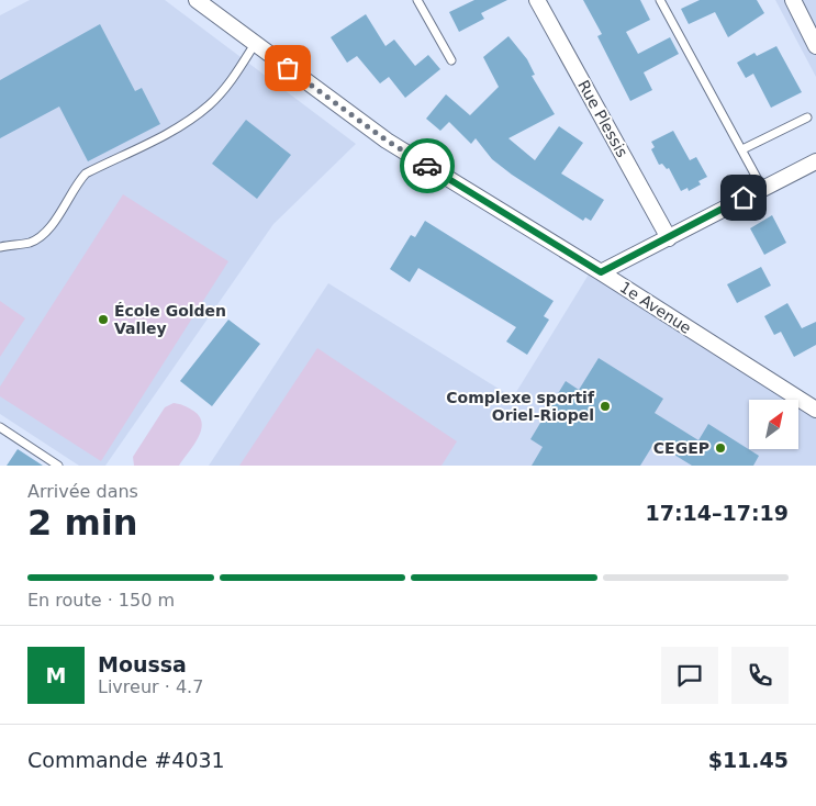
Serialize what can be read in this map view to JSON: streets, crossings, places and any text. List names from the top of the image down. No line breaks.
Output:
{"streets":{"street":["Rue Plessis","1e Avenue"]},"places":["École Golden Valley","Complexe sportif Oriel-Riopel","CEGEP"],"north":"top right","page":{"heading":["2 min","Arrivée dans","17:14–17:19"],"panel":["Moussa","Livreur · 4.7","Commande #4031","$11.45"],"bar":"En route · 150 m","round":"M"}}
